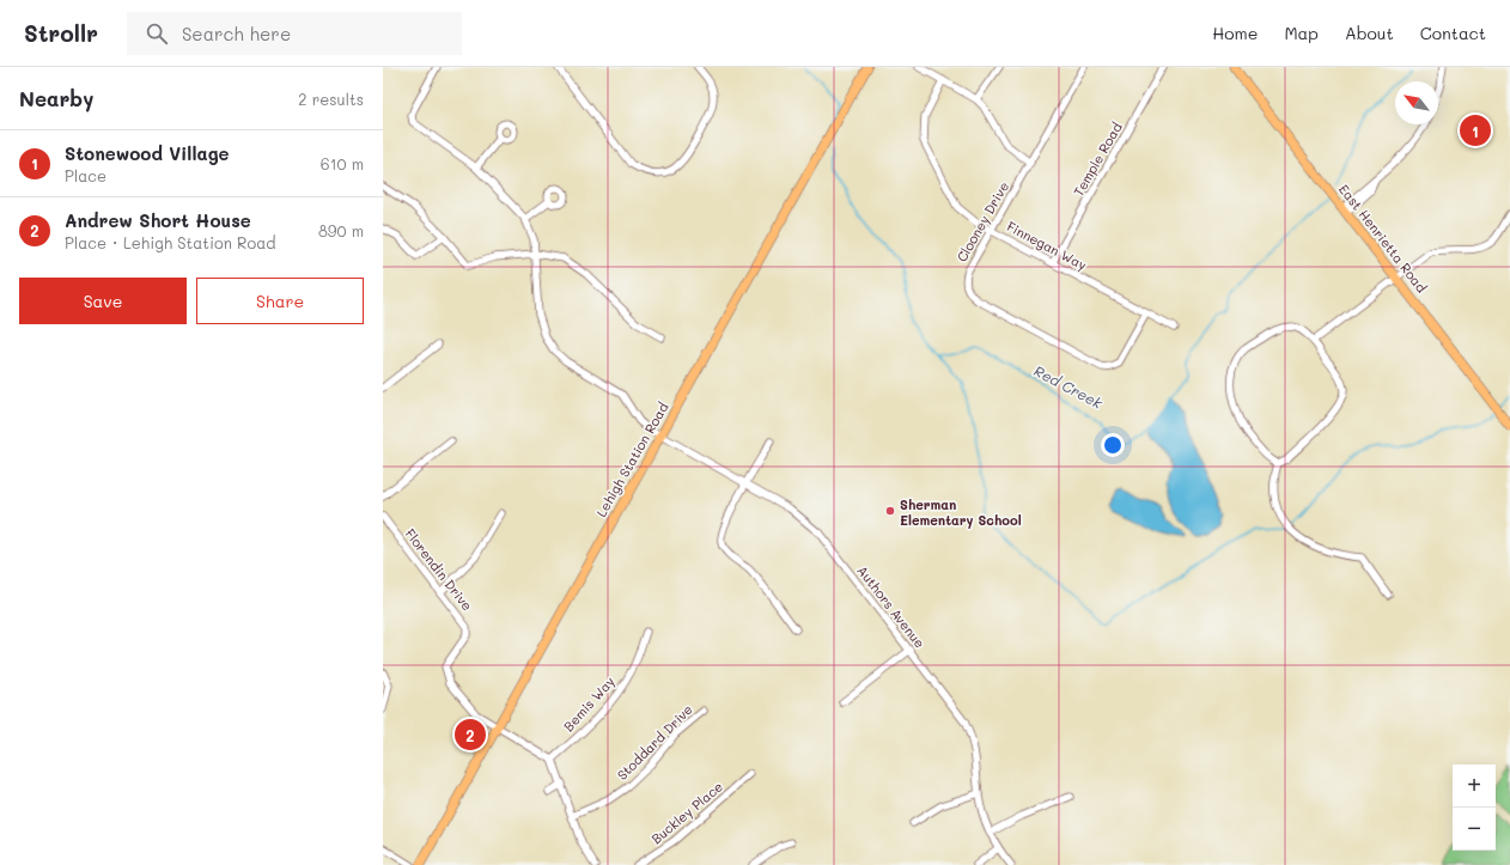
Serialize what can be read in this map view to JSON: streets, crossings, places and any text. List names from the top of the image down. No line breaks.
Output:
{"streets":{"main road":["East Henrietta Road","Lehigh Station Road"],"street":["Temple Road","Clooney Drive","Finnegan Way","Florendin Drive","Authors Avenue","Bemis Way","Stoddard Drive","Buckley Place"]},"crossings":[["Temple Road","Finnegan Way"],["Clooney Drive","Finnegan Way"],["Lehigh Station Road","Florendin Drive"],["Lehigh Station Road","Authors Avenue"]],"water":["Red Creek"],"places":["Sherman Elementary School"],"north":"top left","page":{"header":"Strollr","search":"Search here","nav":["Home","Map","About","Contact"],"heading":["Nearby","2 results"],"pins":["1","2"],"list":[{"mark":"1","name":"Stonewood Village","note":"Place","value":"610 m"},{"mark":"2","name":"Andrew Short House","note":"Place · Lehigh Station Road","value":"890 m"}],"buttons":["Save","Share"],"map_buttons":["+","−"]}}
